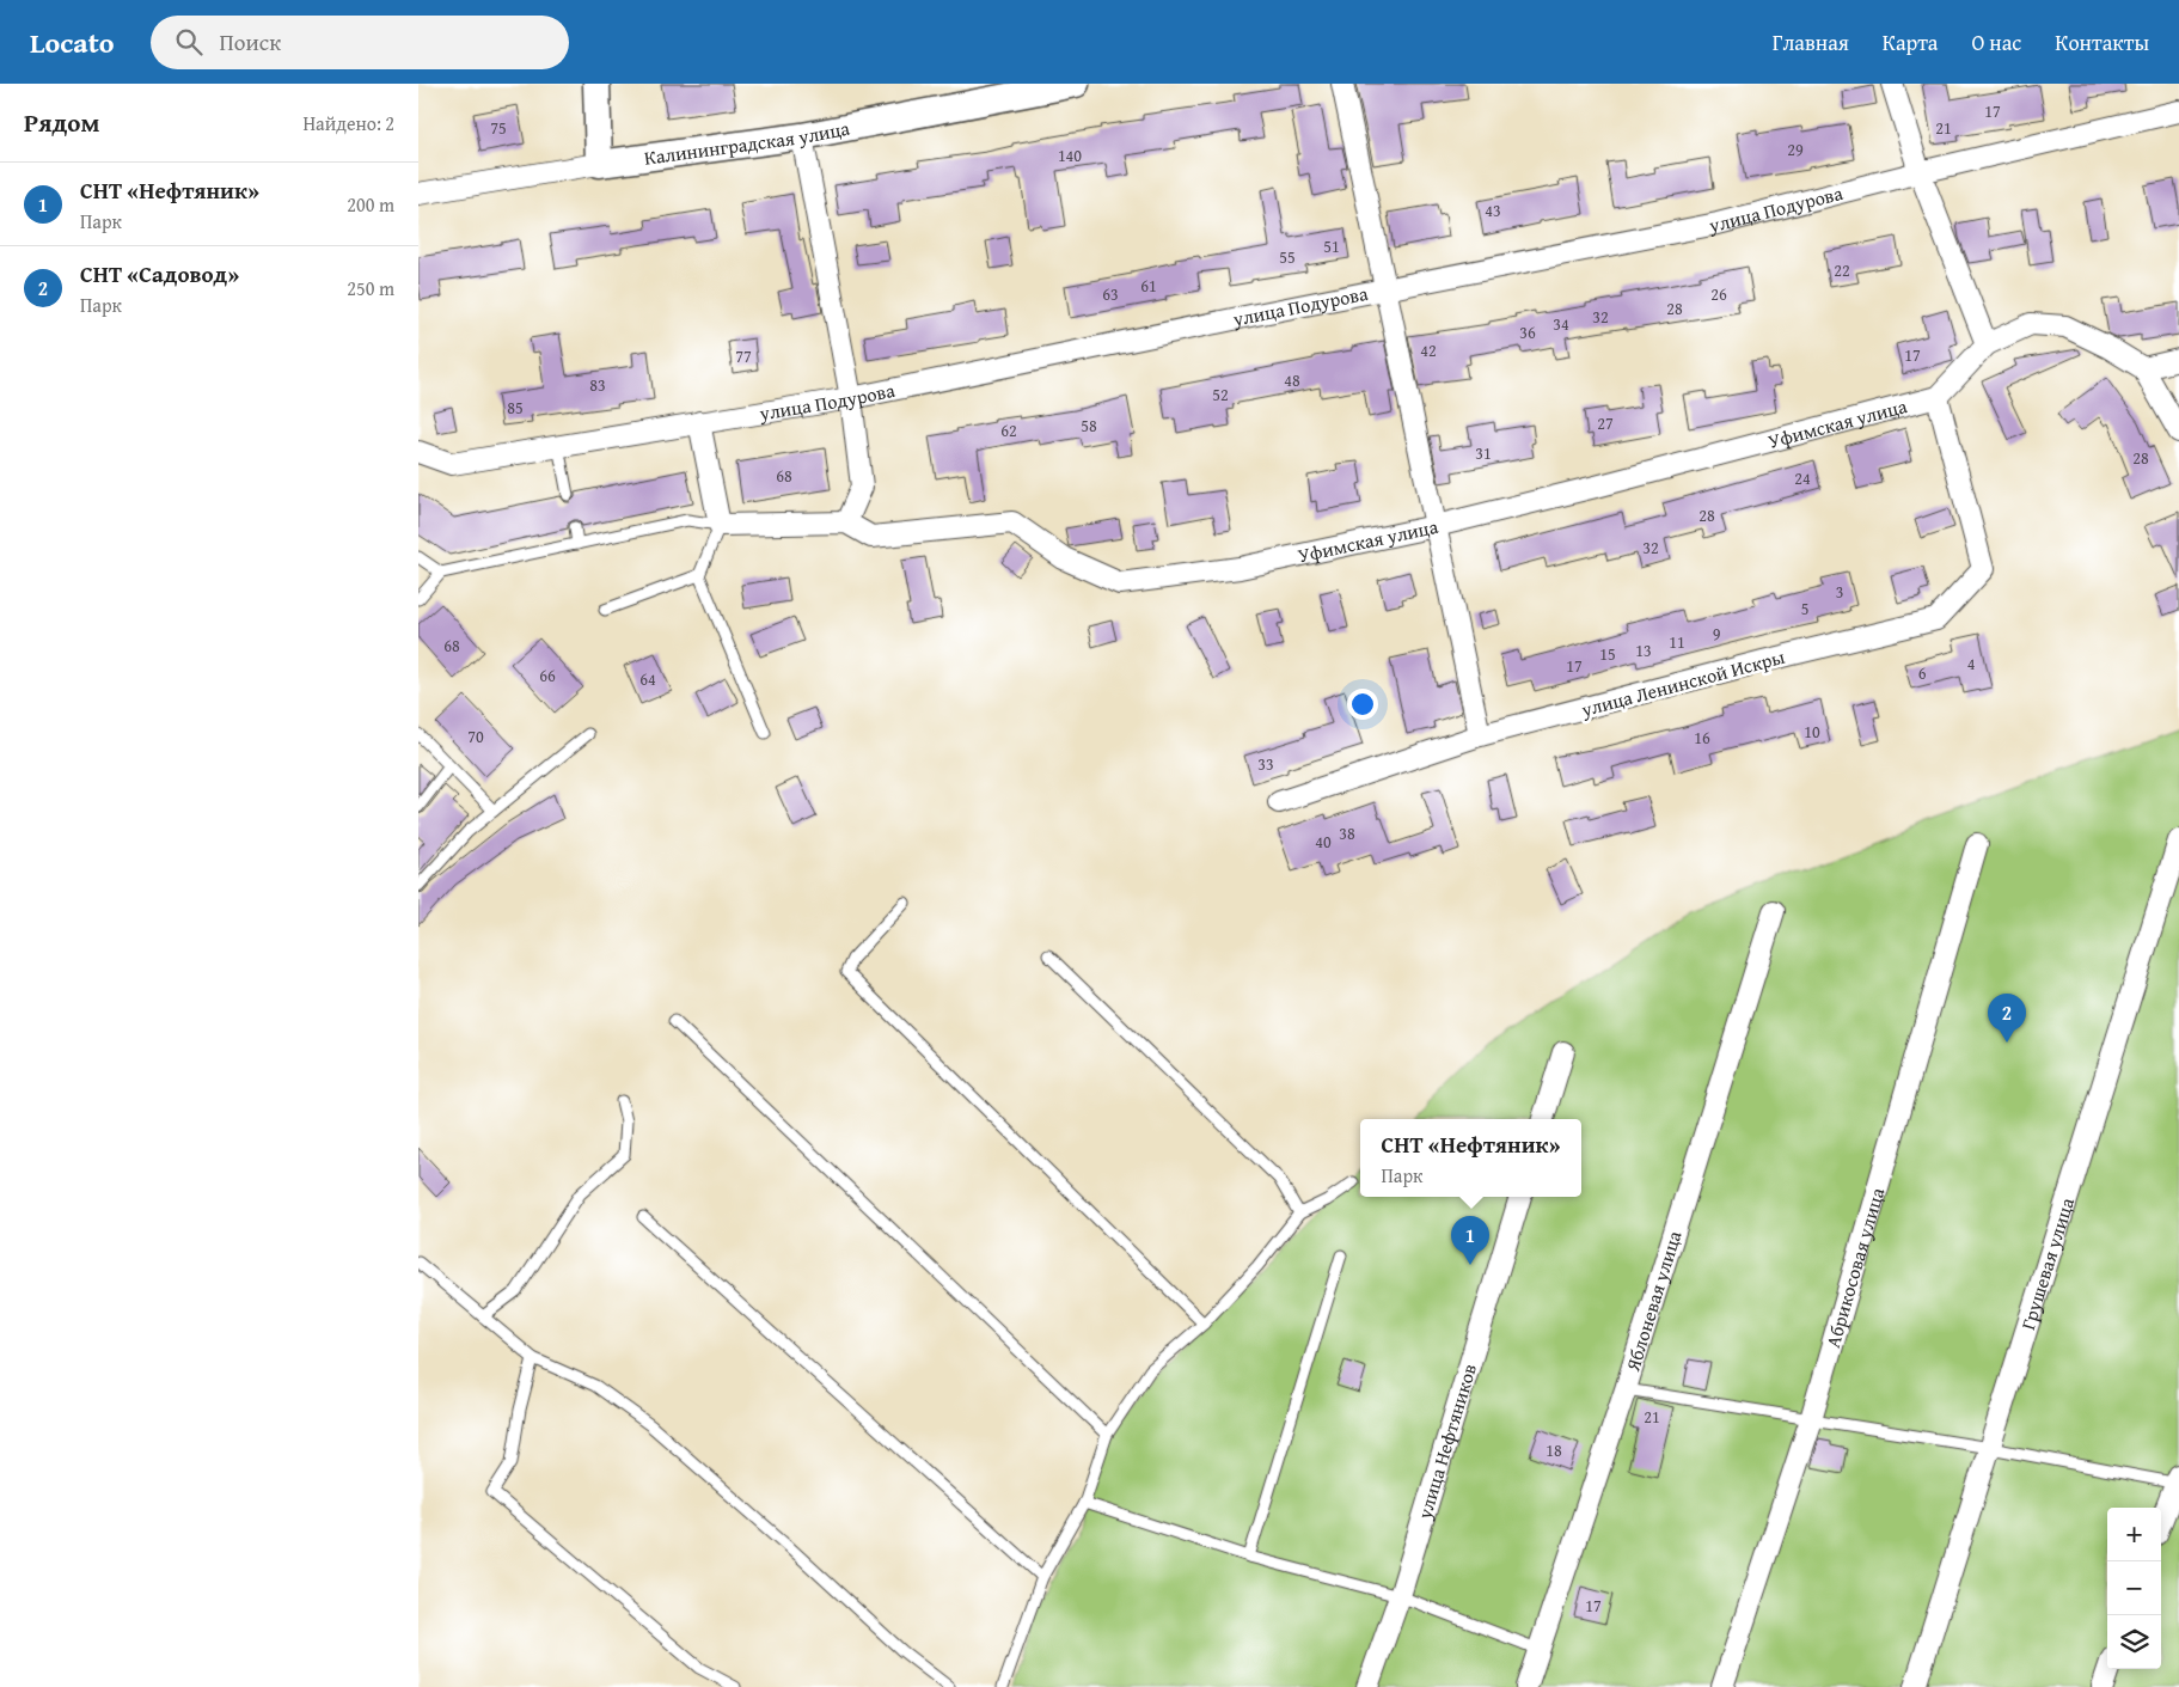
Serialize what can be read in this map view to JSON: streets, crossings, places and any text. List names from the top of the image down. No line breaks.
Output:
{"streets":{"street":["Калининградская улица","улица Подурова","Уфимская улица","улица Ленинской Искры","Грушевая улица","Абрикосовая улица","Яблоневая улица","улица Нефтяников"]},"crossings":[["Уфимская улица","улица Ленинской Искры"]],"house_numbers":["17","75","21","29","140","43","51","55","22","61","63","26","28","32","34","36","42","17","77","48","83","52","85","27","58","62","31","28","68","24","28","32","3","5","9","11","68","13","15","4","17","6","66","64","10","70","16","33","38","40","21","18","17"],"page":{"header":"Locato","search":"Поиск","nav":["Главная","Карта","О нас","Контакты"],"heading":["Рядом","Найдено: 2"],"list":[{"mark":"1","name":"СНТ «Нефтяник»","note":"Парк","value":"200 m"},{"mark":"2","name":"СНТ «Садовод»","note":"Парк","value":"250 m"}],"pins":["2","1"],"popup":["СНТ «Нефтяник»","Парк"],"map_buttons":["+","−"]}}
